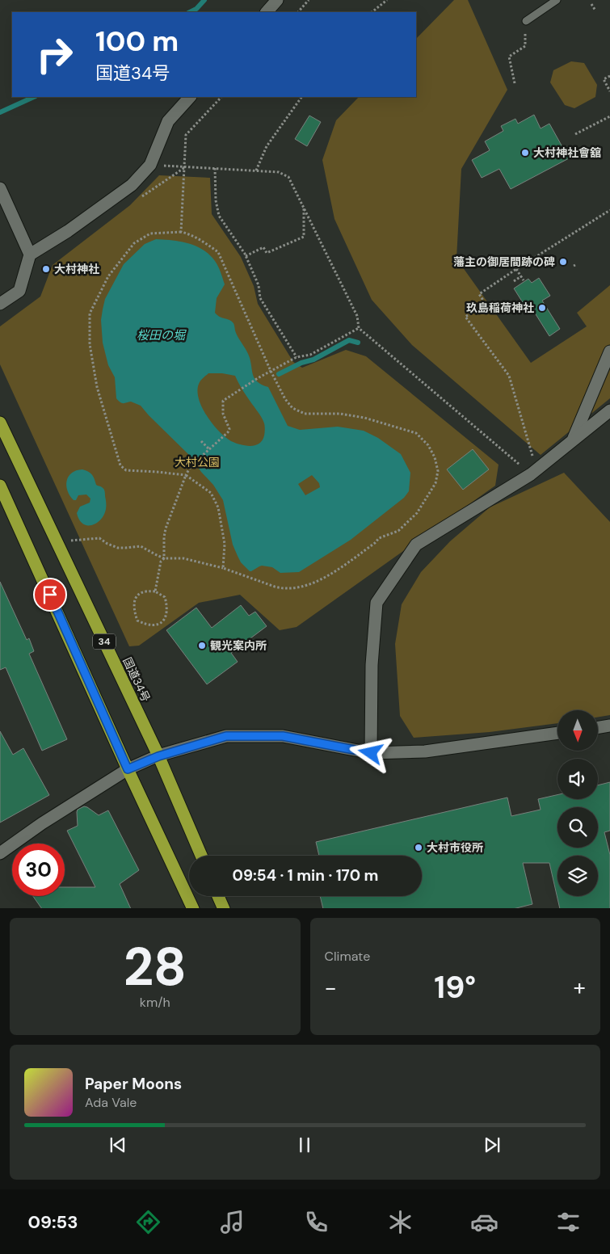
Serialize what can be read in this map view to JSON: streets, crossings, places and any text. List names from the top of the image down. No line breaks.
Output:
{"streets":{"highway":["34","国道34号"]},"water":["桜田の堀"],"parks":["大村公園"],"places":["大村神社會舘","藩主の御居間跡の碑","大村神社","玖島稲荷神社","観光案内所","大村市役所"],"north":"bottom","page":{"turn":["100 m","国道34号"],"limit":"30","trip":"09:54 · 1 min · 170 m","tile":[["28","km/h"],"Climate"],"heat":["−","19°","+"],"song":["Paper Moons","Ada Vale"],"tabs":"09:53"}}
